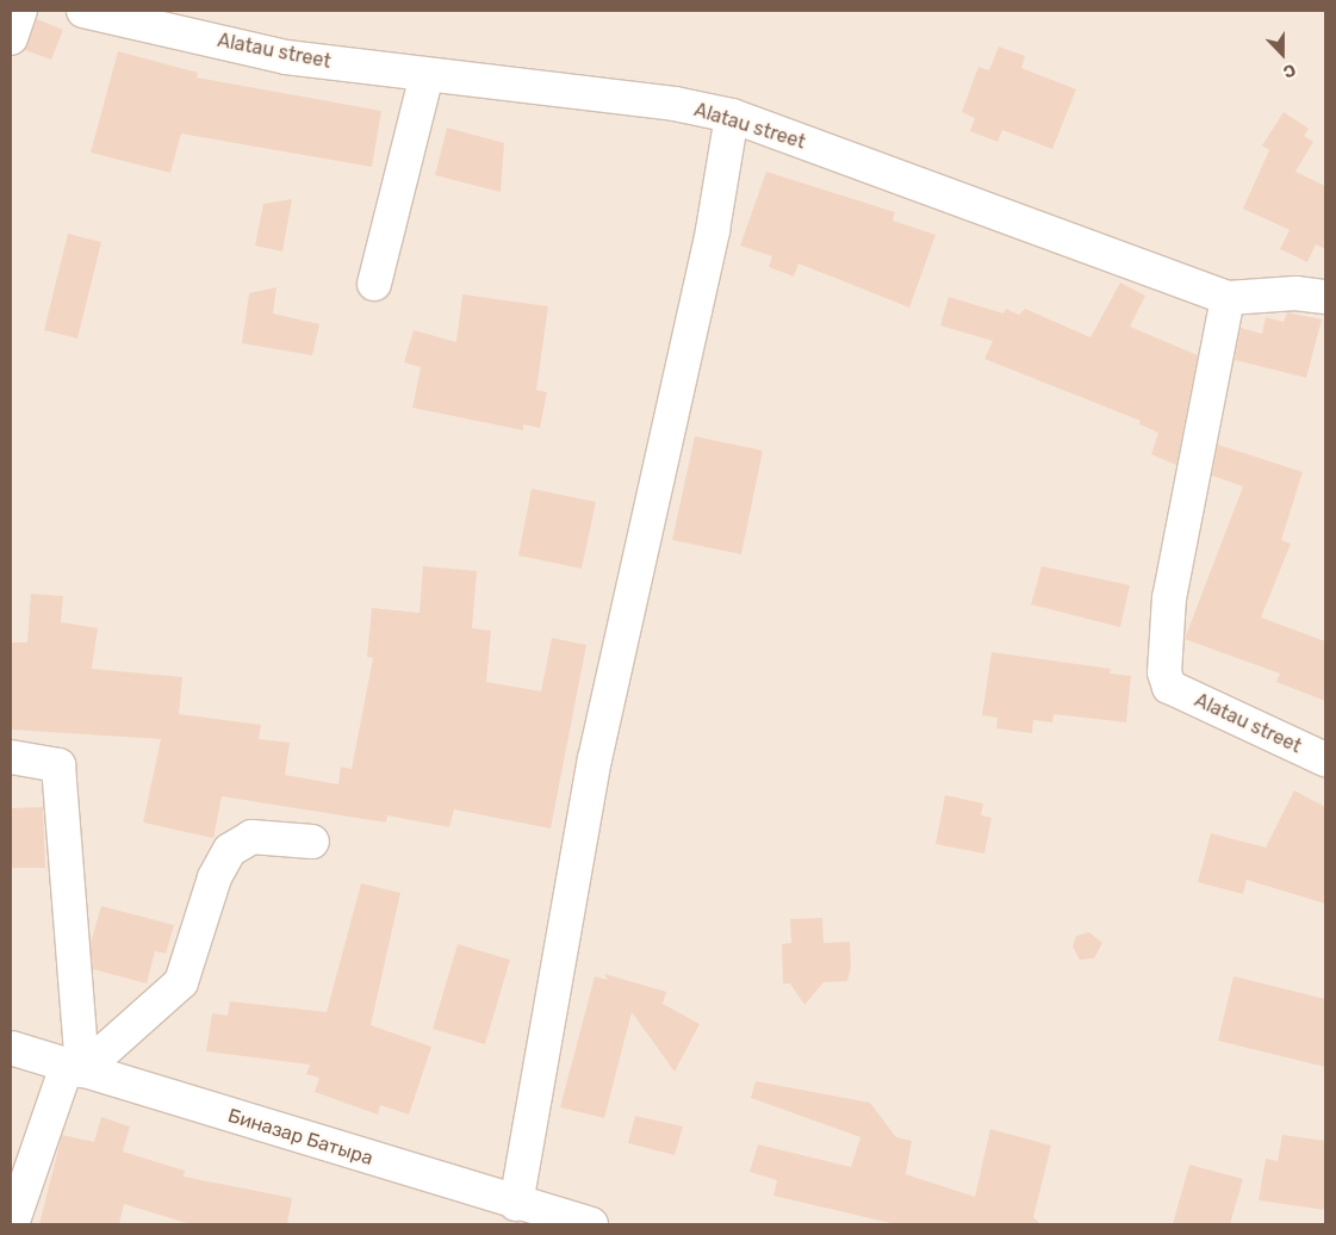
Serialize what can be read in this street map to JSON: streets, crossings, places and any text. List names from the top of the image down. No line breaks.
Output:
{"streets":{"street":["Alatau street","Биназар Батыра"]},"north":"bottom"}
